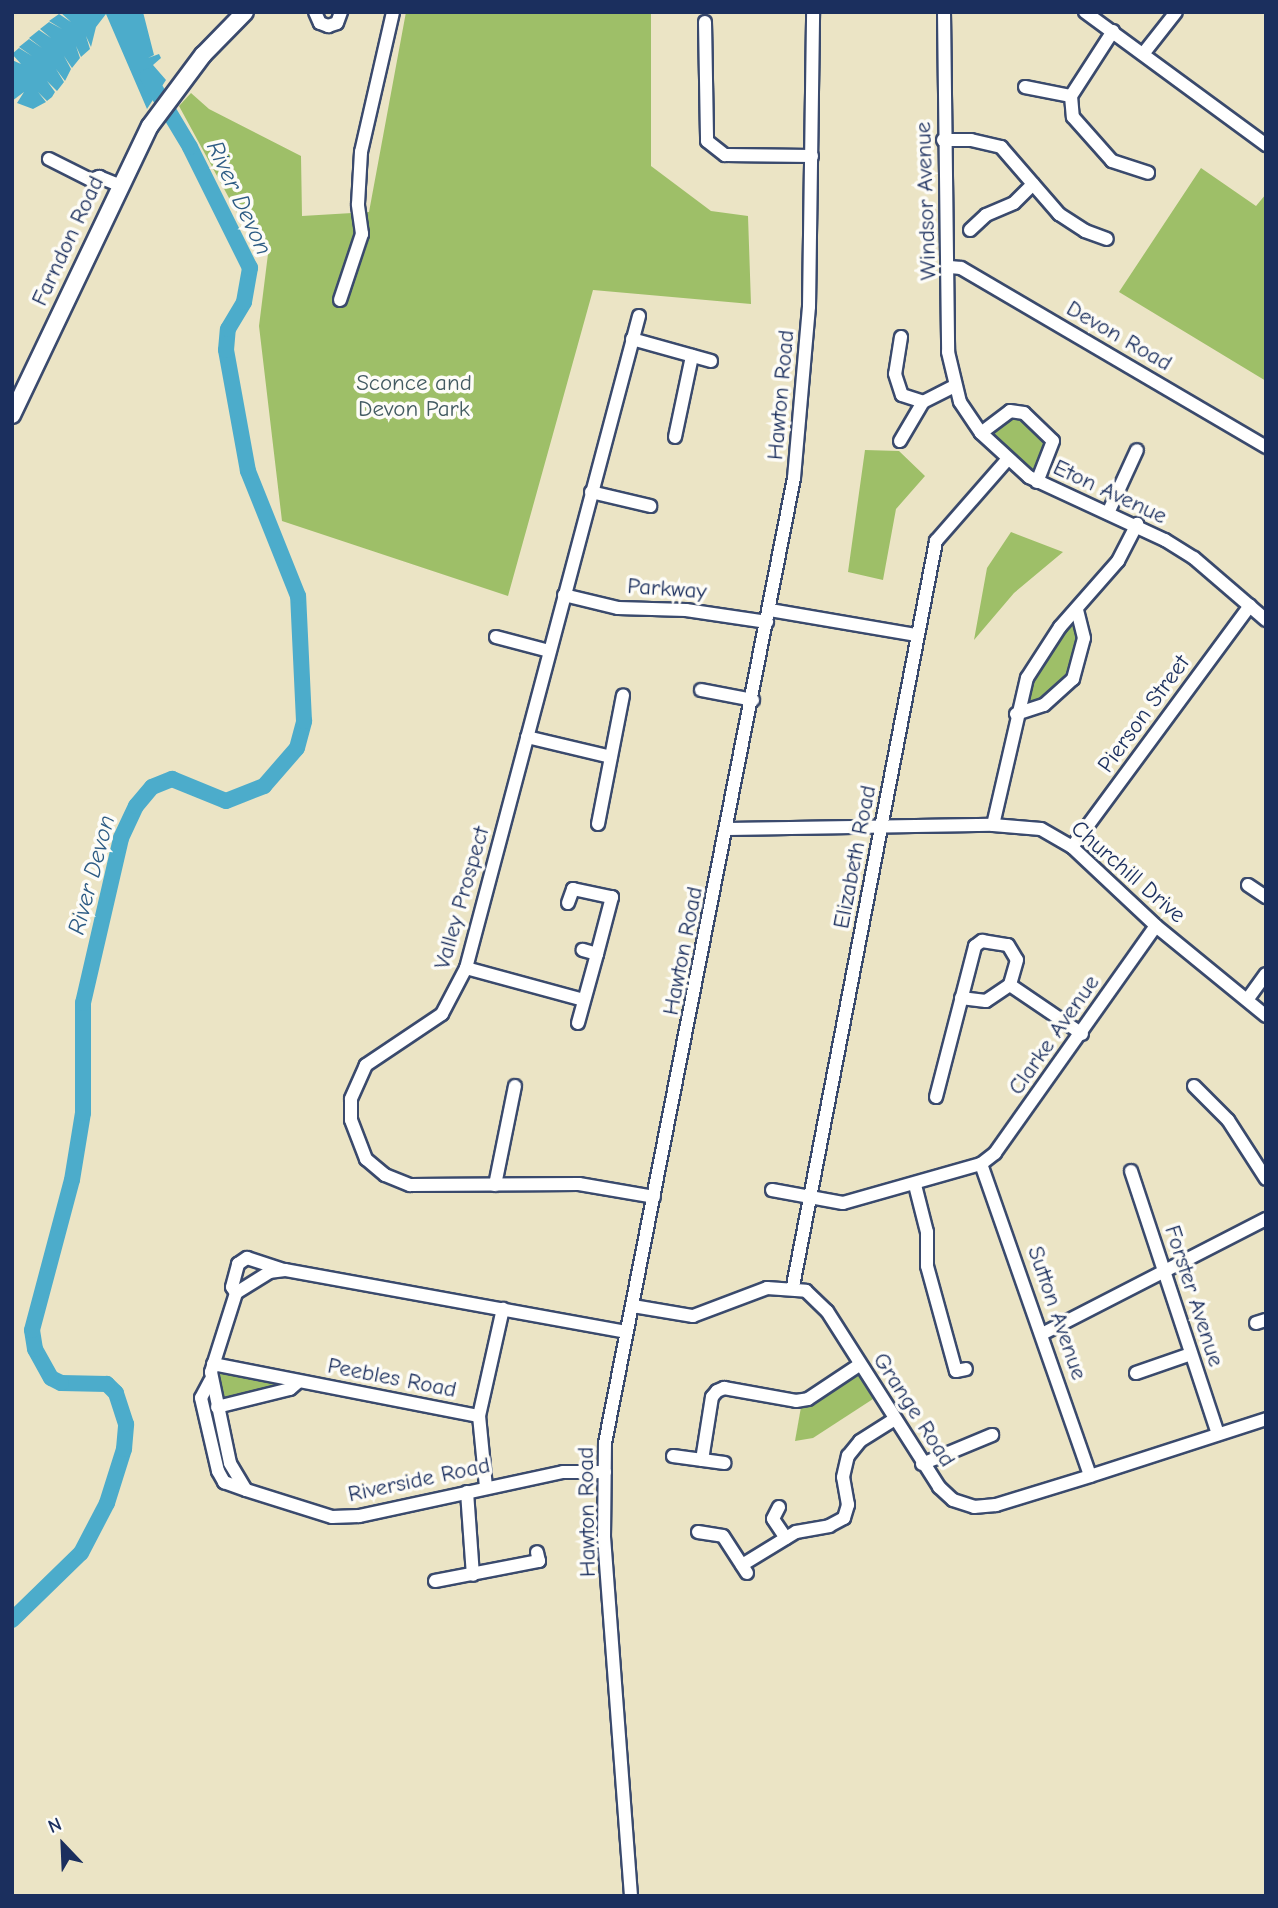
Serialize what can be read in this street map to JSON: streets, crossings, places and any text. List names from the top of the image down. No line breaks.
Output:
{"streets":{"main road":["Farndon Road"],"street":["Windsor Avenue","Devon Road","Hawton Road","Eton Avenue","Parkway","Pierson Street","Elizabeth Road","Churchill Drive","Valley Prospect","Clarke Avenue","Forster Avenue","Sutton Avenue","Peebles Road","Grange Road","Riverside Road"]},"crossings":[["Windsor Avenue","Devon Road"],["Windsor Avenue","Eton Avenue"],["Hawton Road","Parkway"],["Hawton Road","Churchill Drive"],["Hawton Road","Valley Prospect"],["Hawton Road","Riverside Road"],["Eton Avenue","Pierson Street"],["Eton Avenue","Elizabeth Road"],["Parkway","Elizabeth Road"],["Parkway","Valley Prospect"],["Pierson Street","Churchill Drive"],["Elizabeth Road","Churchill Drive"],["Elizabeth Road","Grange Road"],["Churchill Drive","Clarke Avenue"],["Clarke Avenue","Sutton Avenue"],["Forster Avenue","Grange Road"],["Sutton Avenue","Grange Road"],["Peebles Road","Riverside Road"]],"water":["River Devon"],"parks":["Sconce and Devon Park"],"north":"top left"}
